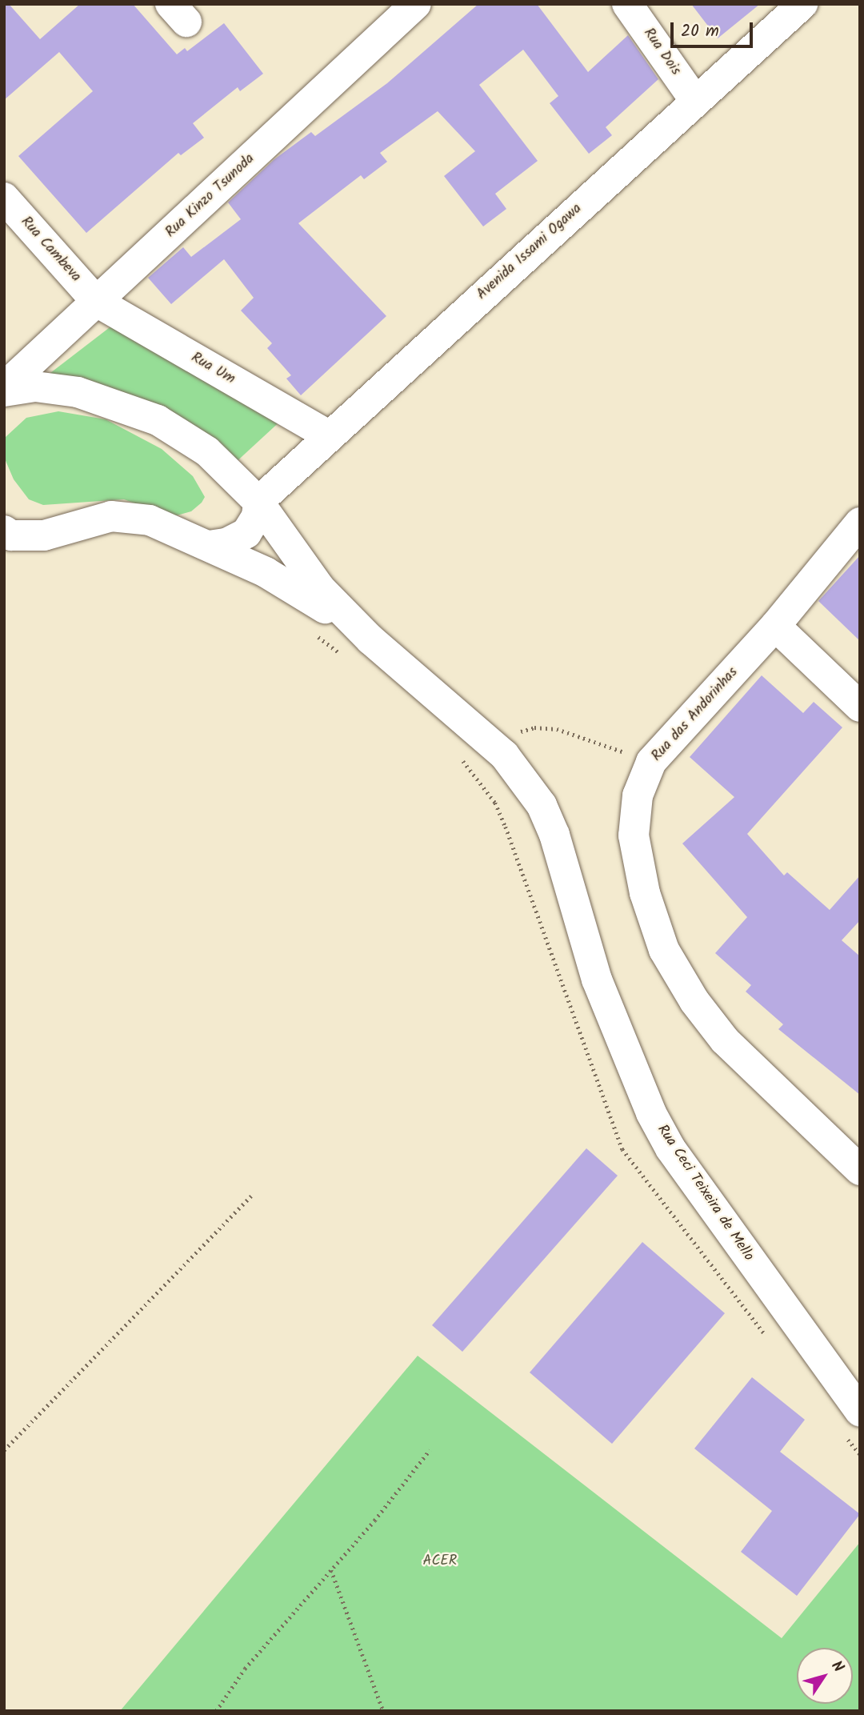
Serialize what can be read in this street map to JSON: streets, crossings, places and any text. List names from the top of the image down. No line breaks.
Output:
{"streets":{"street":["Rua Dois","Rua Kinzo Tsunoda","Rua Cambeva","Avenida Issami Ogawa","Rua Um","Rua das Andorinhas","Rua Ceci Teixeira de Mello"]},"crossings":[["Rua Dois","Avenida Issami Ogawa"],["Rua Kinzo Tsunoda","Rua Cambeva"],["Rua Kinzo Tsunoda","Rua Um"],["Rua Cambeva","Rua Um"],["Avenida Issami Ogawa","Rua Um"]],"parks":["ACER"],"scale_bar":"20 m","north":"top right"}
